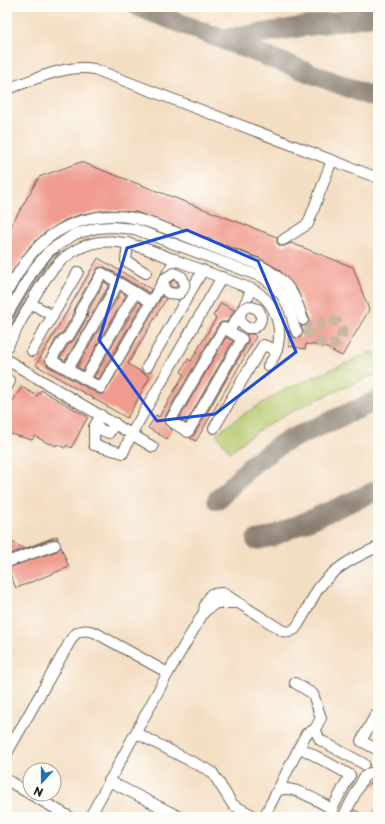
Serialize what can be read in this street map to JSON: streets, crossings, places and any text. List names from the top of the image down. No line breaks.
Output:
{"north":"bottom"}
